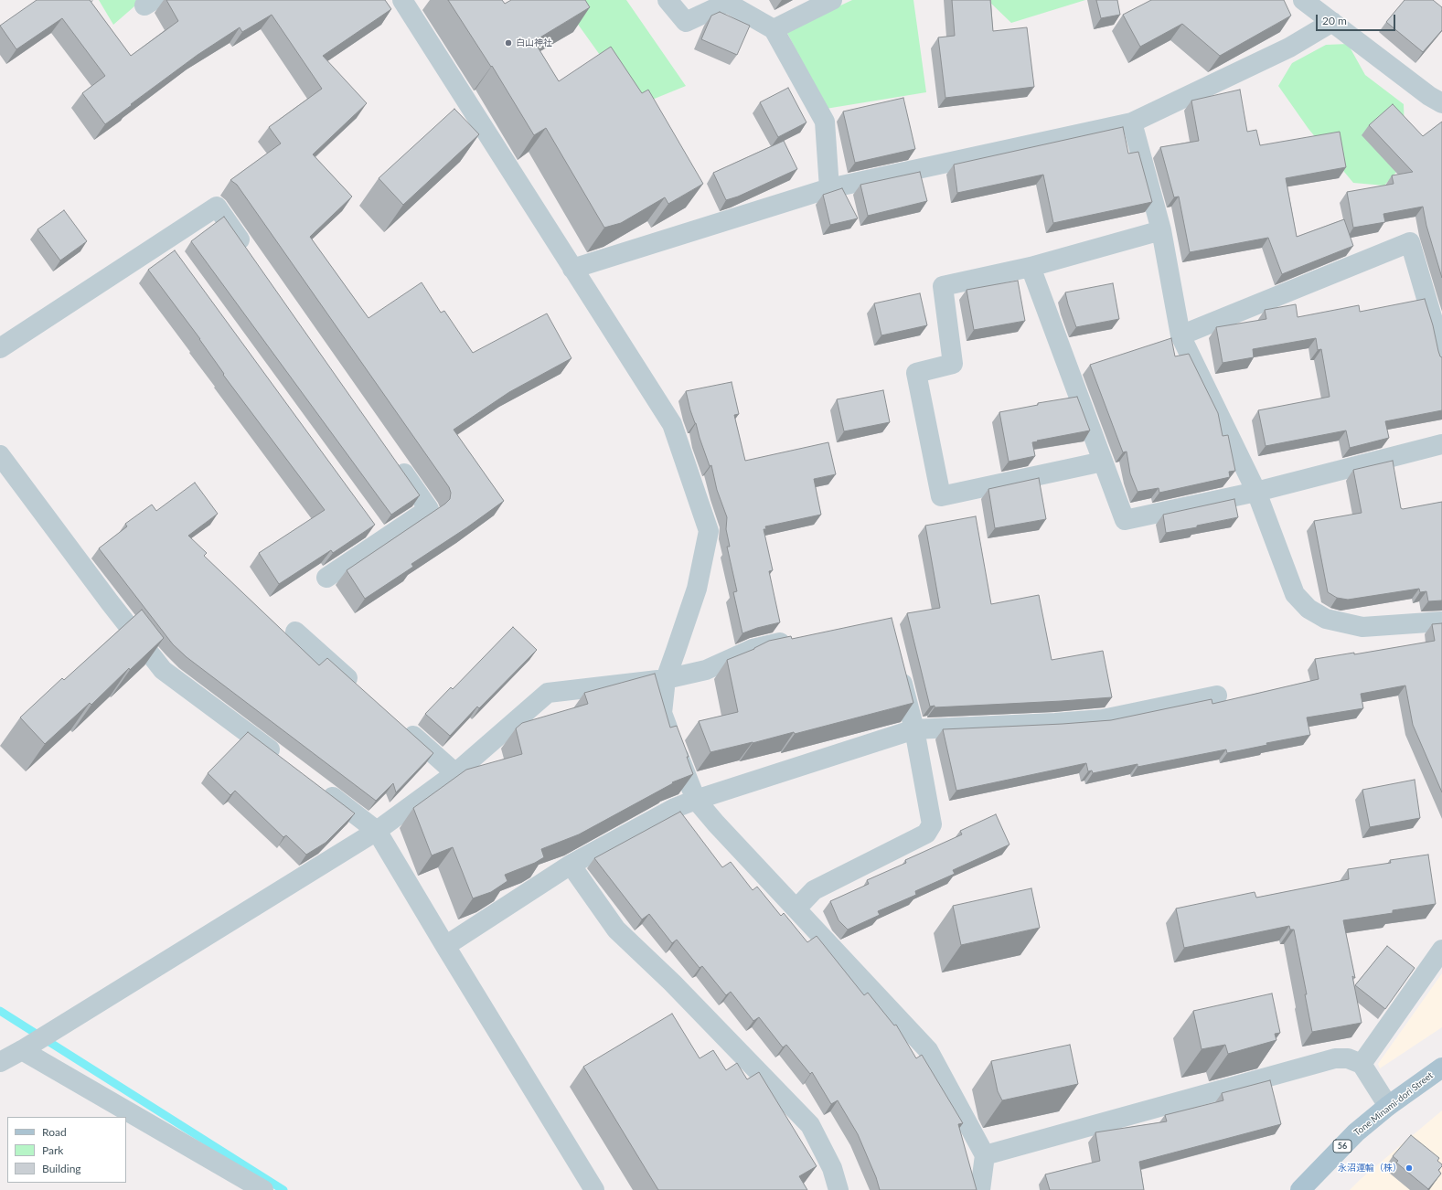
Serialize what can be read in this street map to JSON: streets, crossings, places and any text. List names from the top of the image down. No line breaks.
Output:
{"streets":{"main road":["Tone Minami-dori Street","56"]},"places":["白山神社","永沼運輸（株）"],"legend":["Road","Park","Building"],"scale_bar":"20 m"}
